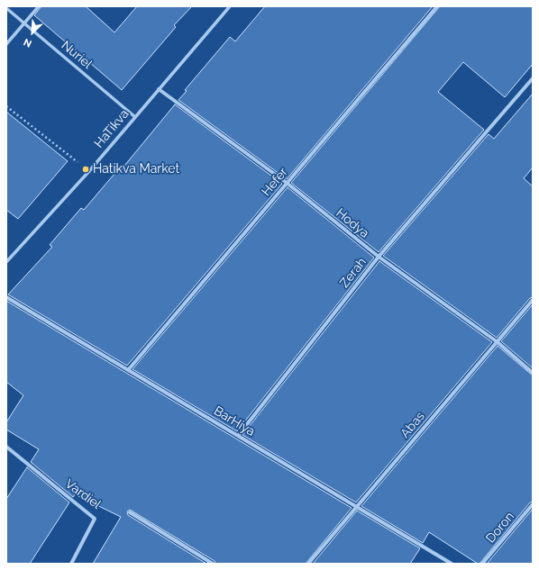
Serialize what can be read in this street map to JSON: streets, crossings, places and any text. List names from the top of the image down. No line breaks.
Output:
{"streets":{"street":["Nuriel","HaTikva","Hefer","Hodya","Zerah","BarHiya","Abas","Vardiel","Doron"]},"crossings":[["Nuriel","HaTikva"],["HaTikva","Hodya"],["Hefer","Hodya"],["Hefer","BarHiya"],["Hodya","Zerah"],["Hodya","Abas"],["Zerah","BarHiya"],["BarHiya","Abas"]],"places":["Hatikva Market"],"north":"bottom left"}
